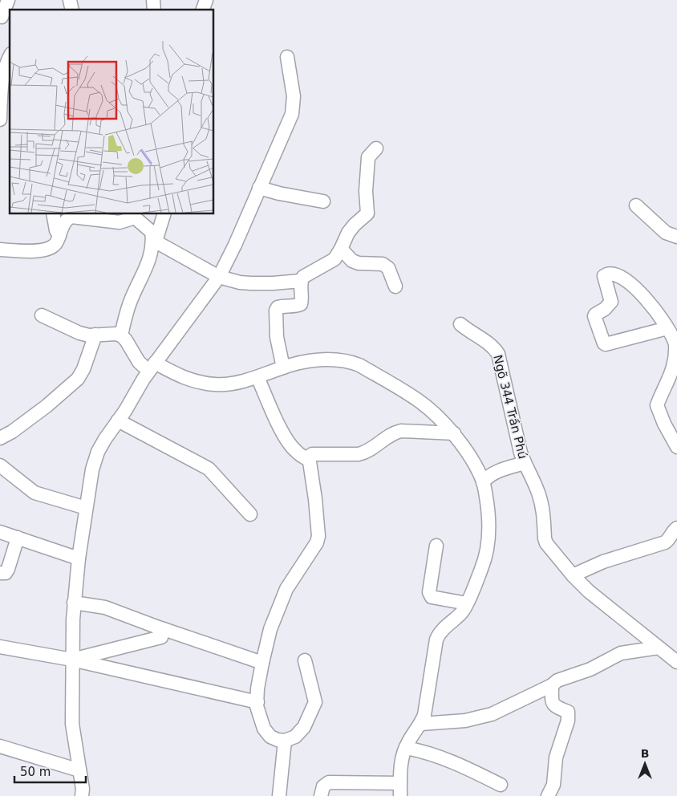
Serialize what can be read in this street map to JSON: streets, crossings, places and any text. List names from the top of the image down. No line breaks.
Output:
{"streets":{"street":["Ngõ 344 Trần Phú"]},"scale_bar":"50 m","north":"top"}
